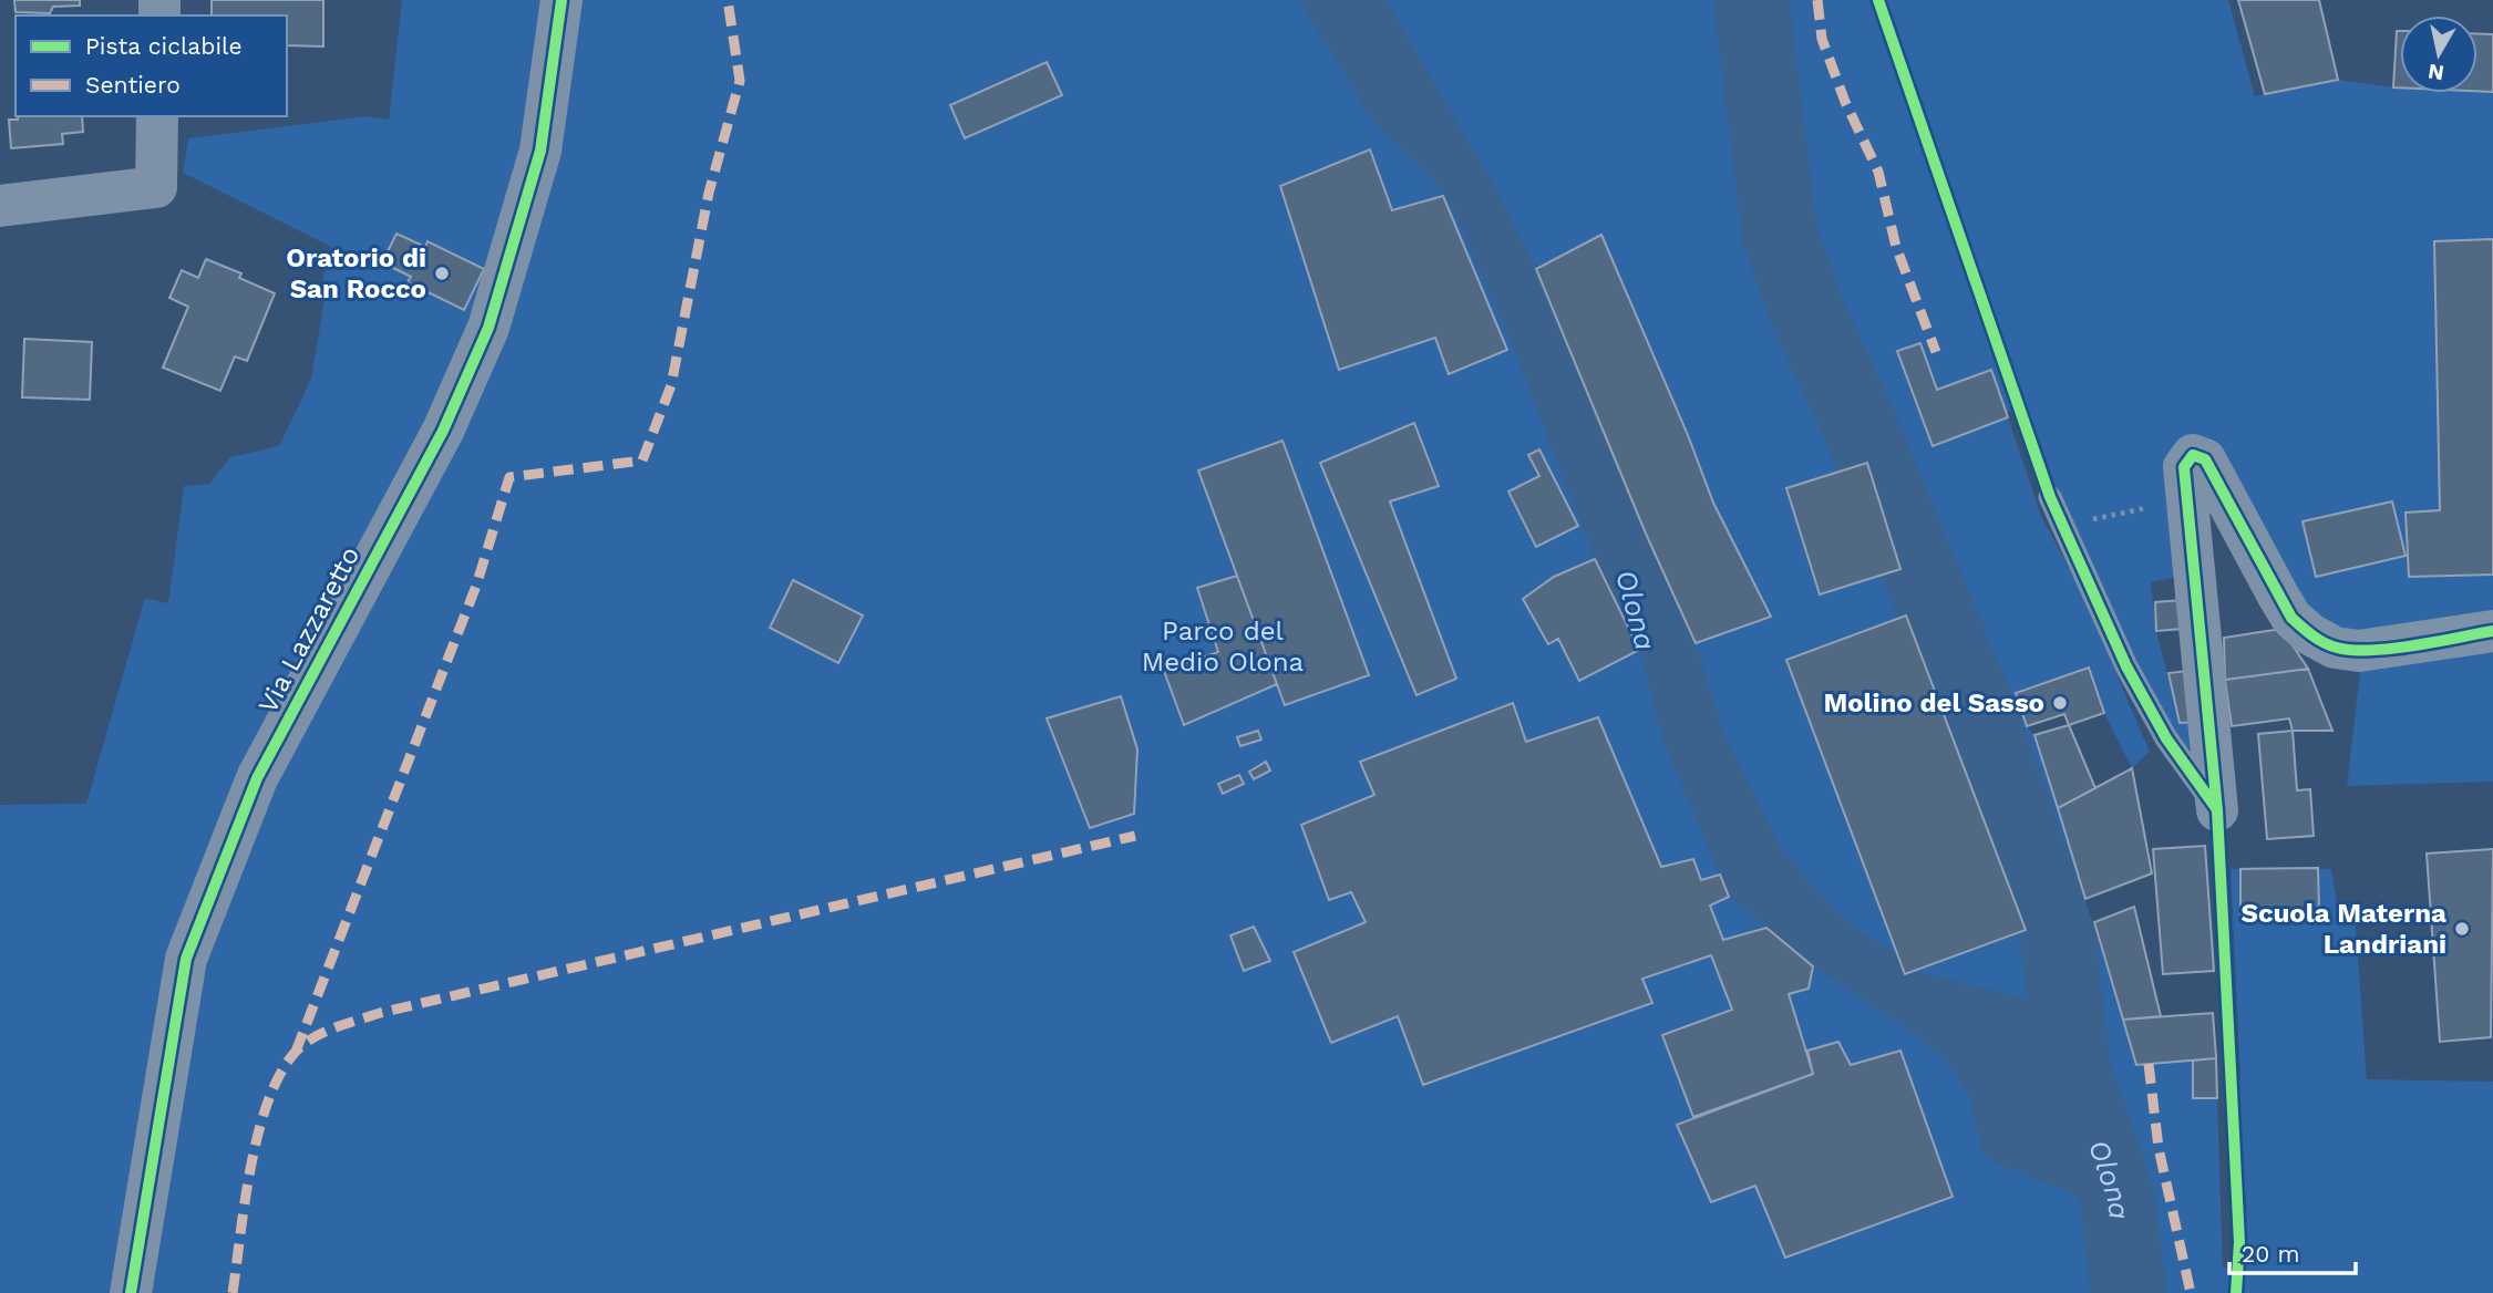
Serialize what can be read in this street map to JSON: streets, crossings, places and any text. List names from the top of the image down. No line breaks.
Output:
{"streets":{"street":["Via Lazzaretto"]},"water":["Olona"],"parks":["Parco del Medio Olona"],"places":["Oratorio di San Rocco","Molino del Sasso","Scuola Materna Landriani"],"legend":["Pista ciclabile","Sentiero"],"scale_bar":"20 m","north":"bottom"}
